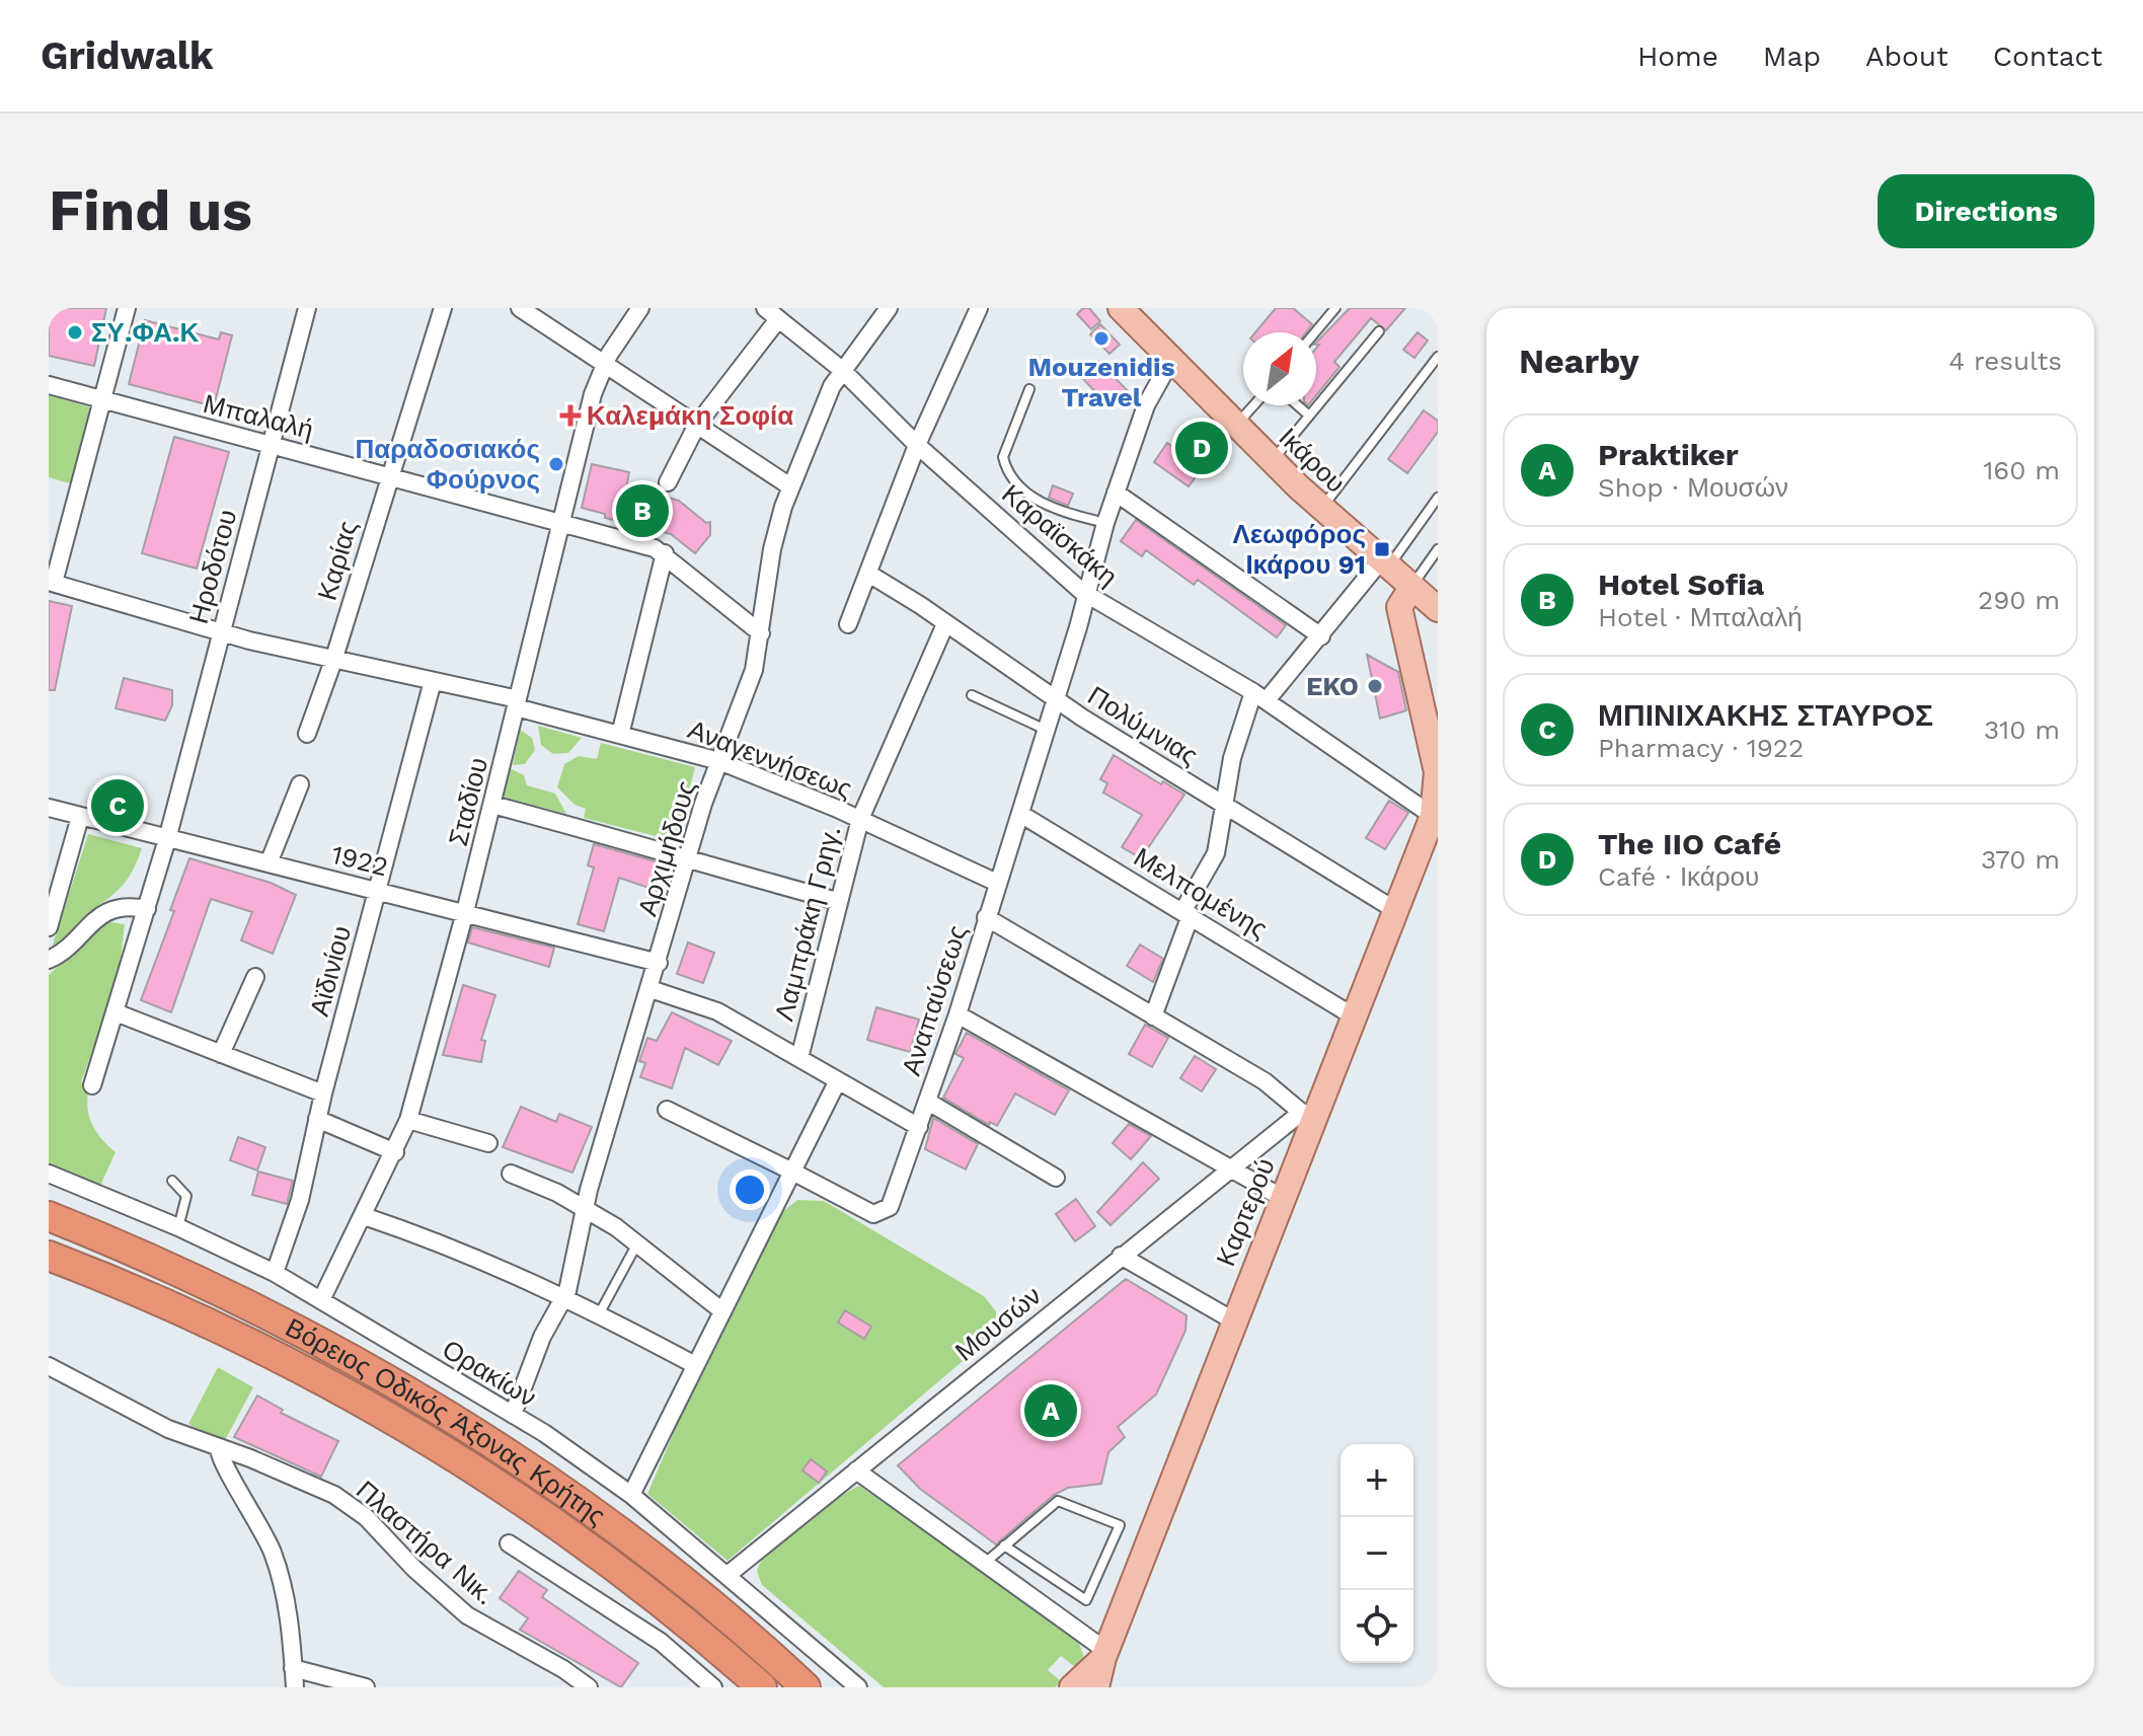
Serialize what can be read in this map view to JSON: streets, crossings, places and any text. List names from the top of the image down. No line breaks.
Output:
{"streets":{"highway":["Βόρειος Οδικός Άξονας Κρήτης"],"main road":["Ικάρου","Καρτερού"],"street":["Μπαλαλή","Καραϊσκάκη","Καρίας","Ηροδότου","Πολύμνιας","Αναγεννήσεως","Σταδίου","Αρχιμήδους","1922","Μελπομένης","Λαμπράκη Γρηγ.","Αϊδινίου","Αναπαύσεως","Μουσών","Ορακίων","Πλαστήρα Νικ."]},"crossings":[["Μπαλαλή","Καρίας"],["Μπαλαλή","Ηροδότου"],["Μπαλαλή","Σταδίου"],["Μπαλαλή","Αρχιμήδους"],["Ικάρου","Αναπαύσεως"],["Ικάρου","Καρτερού"],["Καραϊσκάκη","Αρχιμήδους"],["Καραϊσκάκη","Αναπαύσεως"],["Καραϊσκάκη","Καρτερού"],["Καρίας","Αναγεννήσεως"],["Ηροδότου","Αναγεννήσεως"],["Ηροδότου","1922"],["Πολύμνιας","Λαμπράκη Γρηγ."],["Πολύμνιας","Αναπαύσεως"],["Πολύμνιας","Καρτερού"],["Αναγεννήσεως","Σταδίου"],["Αναγεννήσεως","Αρχιμήδους"],["Αναγεννήσεως","Λαμπράκη Γρηγ."],["Αναγεννήσεως","Αϊδινίου"],["Αναγεννήσεως","Αναπαύσεως"],["Σταδίου","1922"],["Σταδίου","Ορακίων"],["Αρχιμήδους","1922"],["Αρχιμήδους","Ορακίων"],["1922","Αϊδινίου"],["Μελπομένης","Αναπαύσεως"],["Μελπομένης","Καρτερού"],["Αϊδινίου","Ορακίων"],["Καρτερού","Μουσών"],["Μουσών","Ορακίων"]],"places":{"other":["ΣΥ.ΦΑ.Κ","Mouzenidis Travel","Παραδοσιακός Φούρνος","EKO"],"health":["Καλεμάκη Σοφία"],"transit":["Λεωφόρος Ικάρου 91"]},"north":"top right","page":{"header":"Gridwalk","nav":["Home","Map","About","Contact"],"buttons":"Directions","title":"Find us","heading":["Nearby","4 results"],"list":[{"mark":"A","name":"Praktiker","note":"Shop · Μουσών","value":"160 m"},{"mark":"B","name":"Hotel Sofia","note":"Hotel · Μπαλαλή","value":"290 m"},{"mark":"C","name":"ΜΠΙΝΙΧΑΚΗΣ ΣΤΑΥΡΟΣ","note":"Pharmacy · 1922","value":"310 m"},{"mark":"D","name":"The IIO Café","note":"Café · Ικάρου","value":"370 m"}],"pins":["D","B","C","A"],"map_buttons":["+","−"]}}
